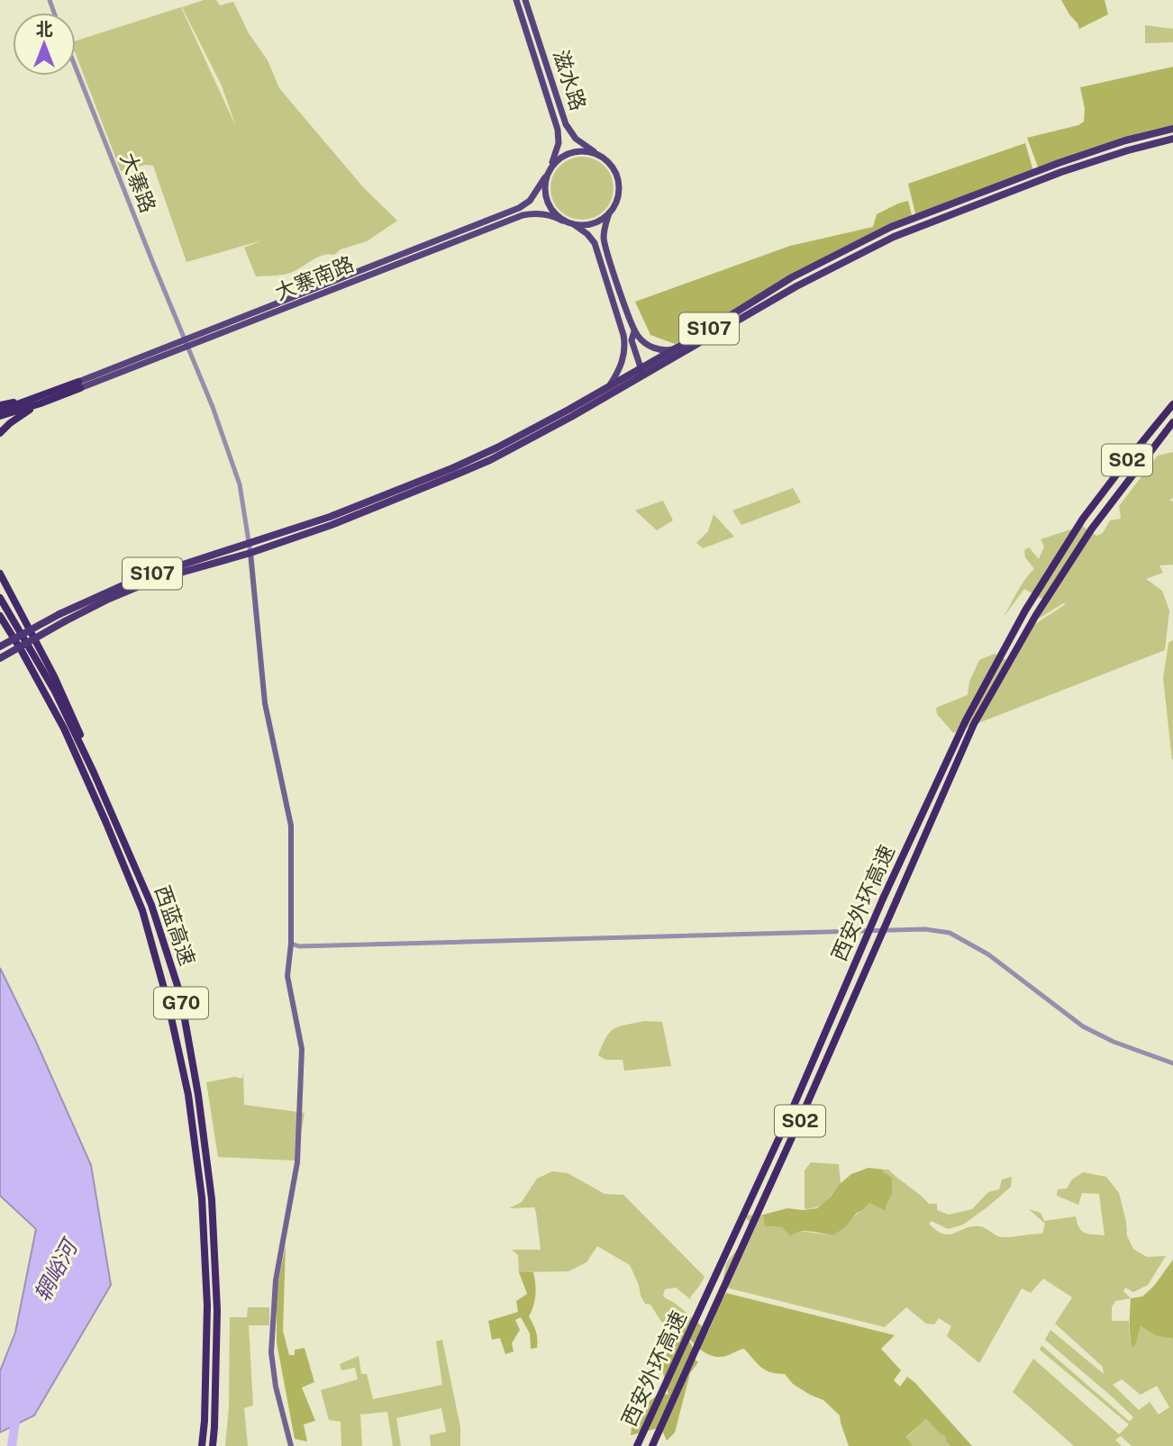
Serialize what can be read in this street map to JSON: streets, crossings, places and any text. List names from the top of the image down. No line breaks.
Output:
{"streets":{"highway":["S107","S02","西安外环高速","西蓝高速","G70"],"main road":["滋水路","大寨南路"],"street":["大寨路"]},"crossings":[["滋水路","大寨南路"],["大寨路","大寨南路"],["大寨路","S107"]],"water":["辋峪河"],"north":"top"}
